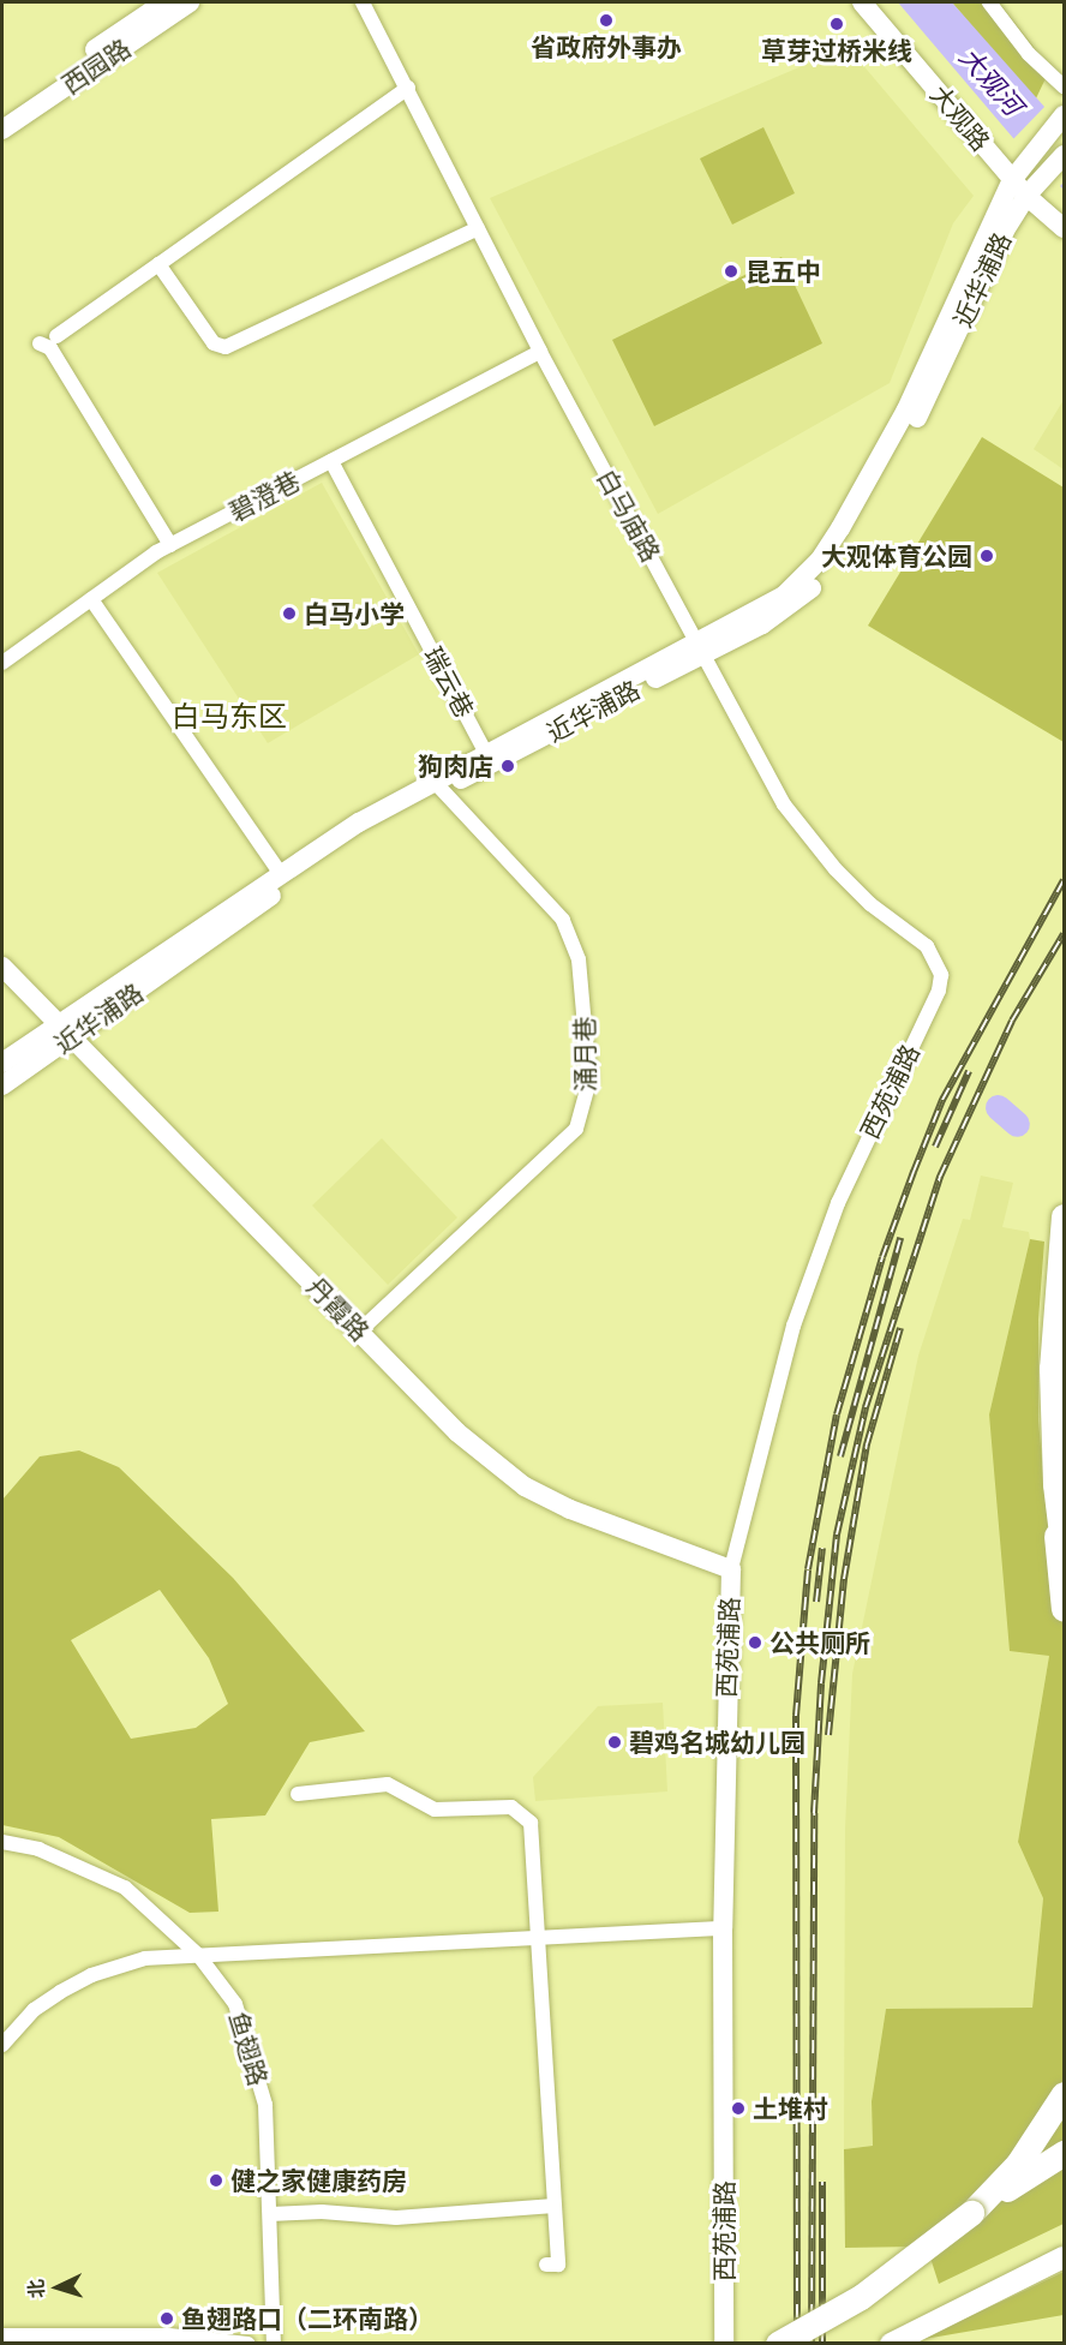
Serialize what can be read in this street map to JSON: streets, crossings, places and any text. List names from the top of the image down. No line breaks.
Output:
{"streets":{"street":["西园路","大观路","近华浦路","碧澄巷","白马庙路","瑞云巷","涌月巷","西苑浦路","丹霞路","鱼翅路"]},"crossings":[["大观路","近华浦路"],["近华浦路","白马庙路"],["近华浦路","瑞云巷"],["近华浦路","涌月巷"],["近华浦路","丹霞路"],["碧澄巷","白马庙路"],["碧澄巷","瑞云巷"],["白马庙路","西苑浦路"],["涌月巷","丹霞路"],["西苑浦路","丹霞路"]],"districts":["白马东区"],"water":["大观河"],"places":["省政府外事办","草芽过桥米线","昆五中","大观体育公园","白马小学","狗肉店","公共厕所","碧鸡名城幼儿园","土堆村","健之家健康药房","鱼翅路口（二环南路）"],"north":"left"}
